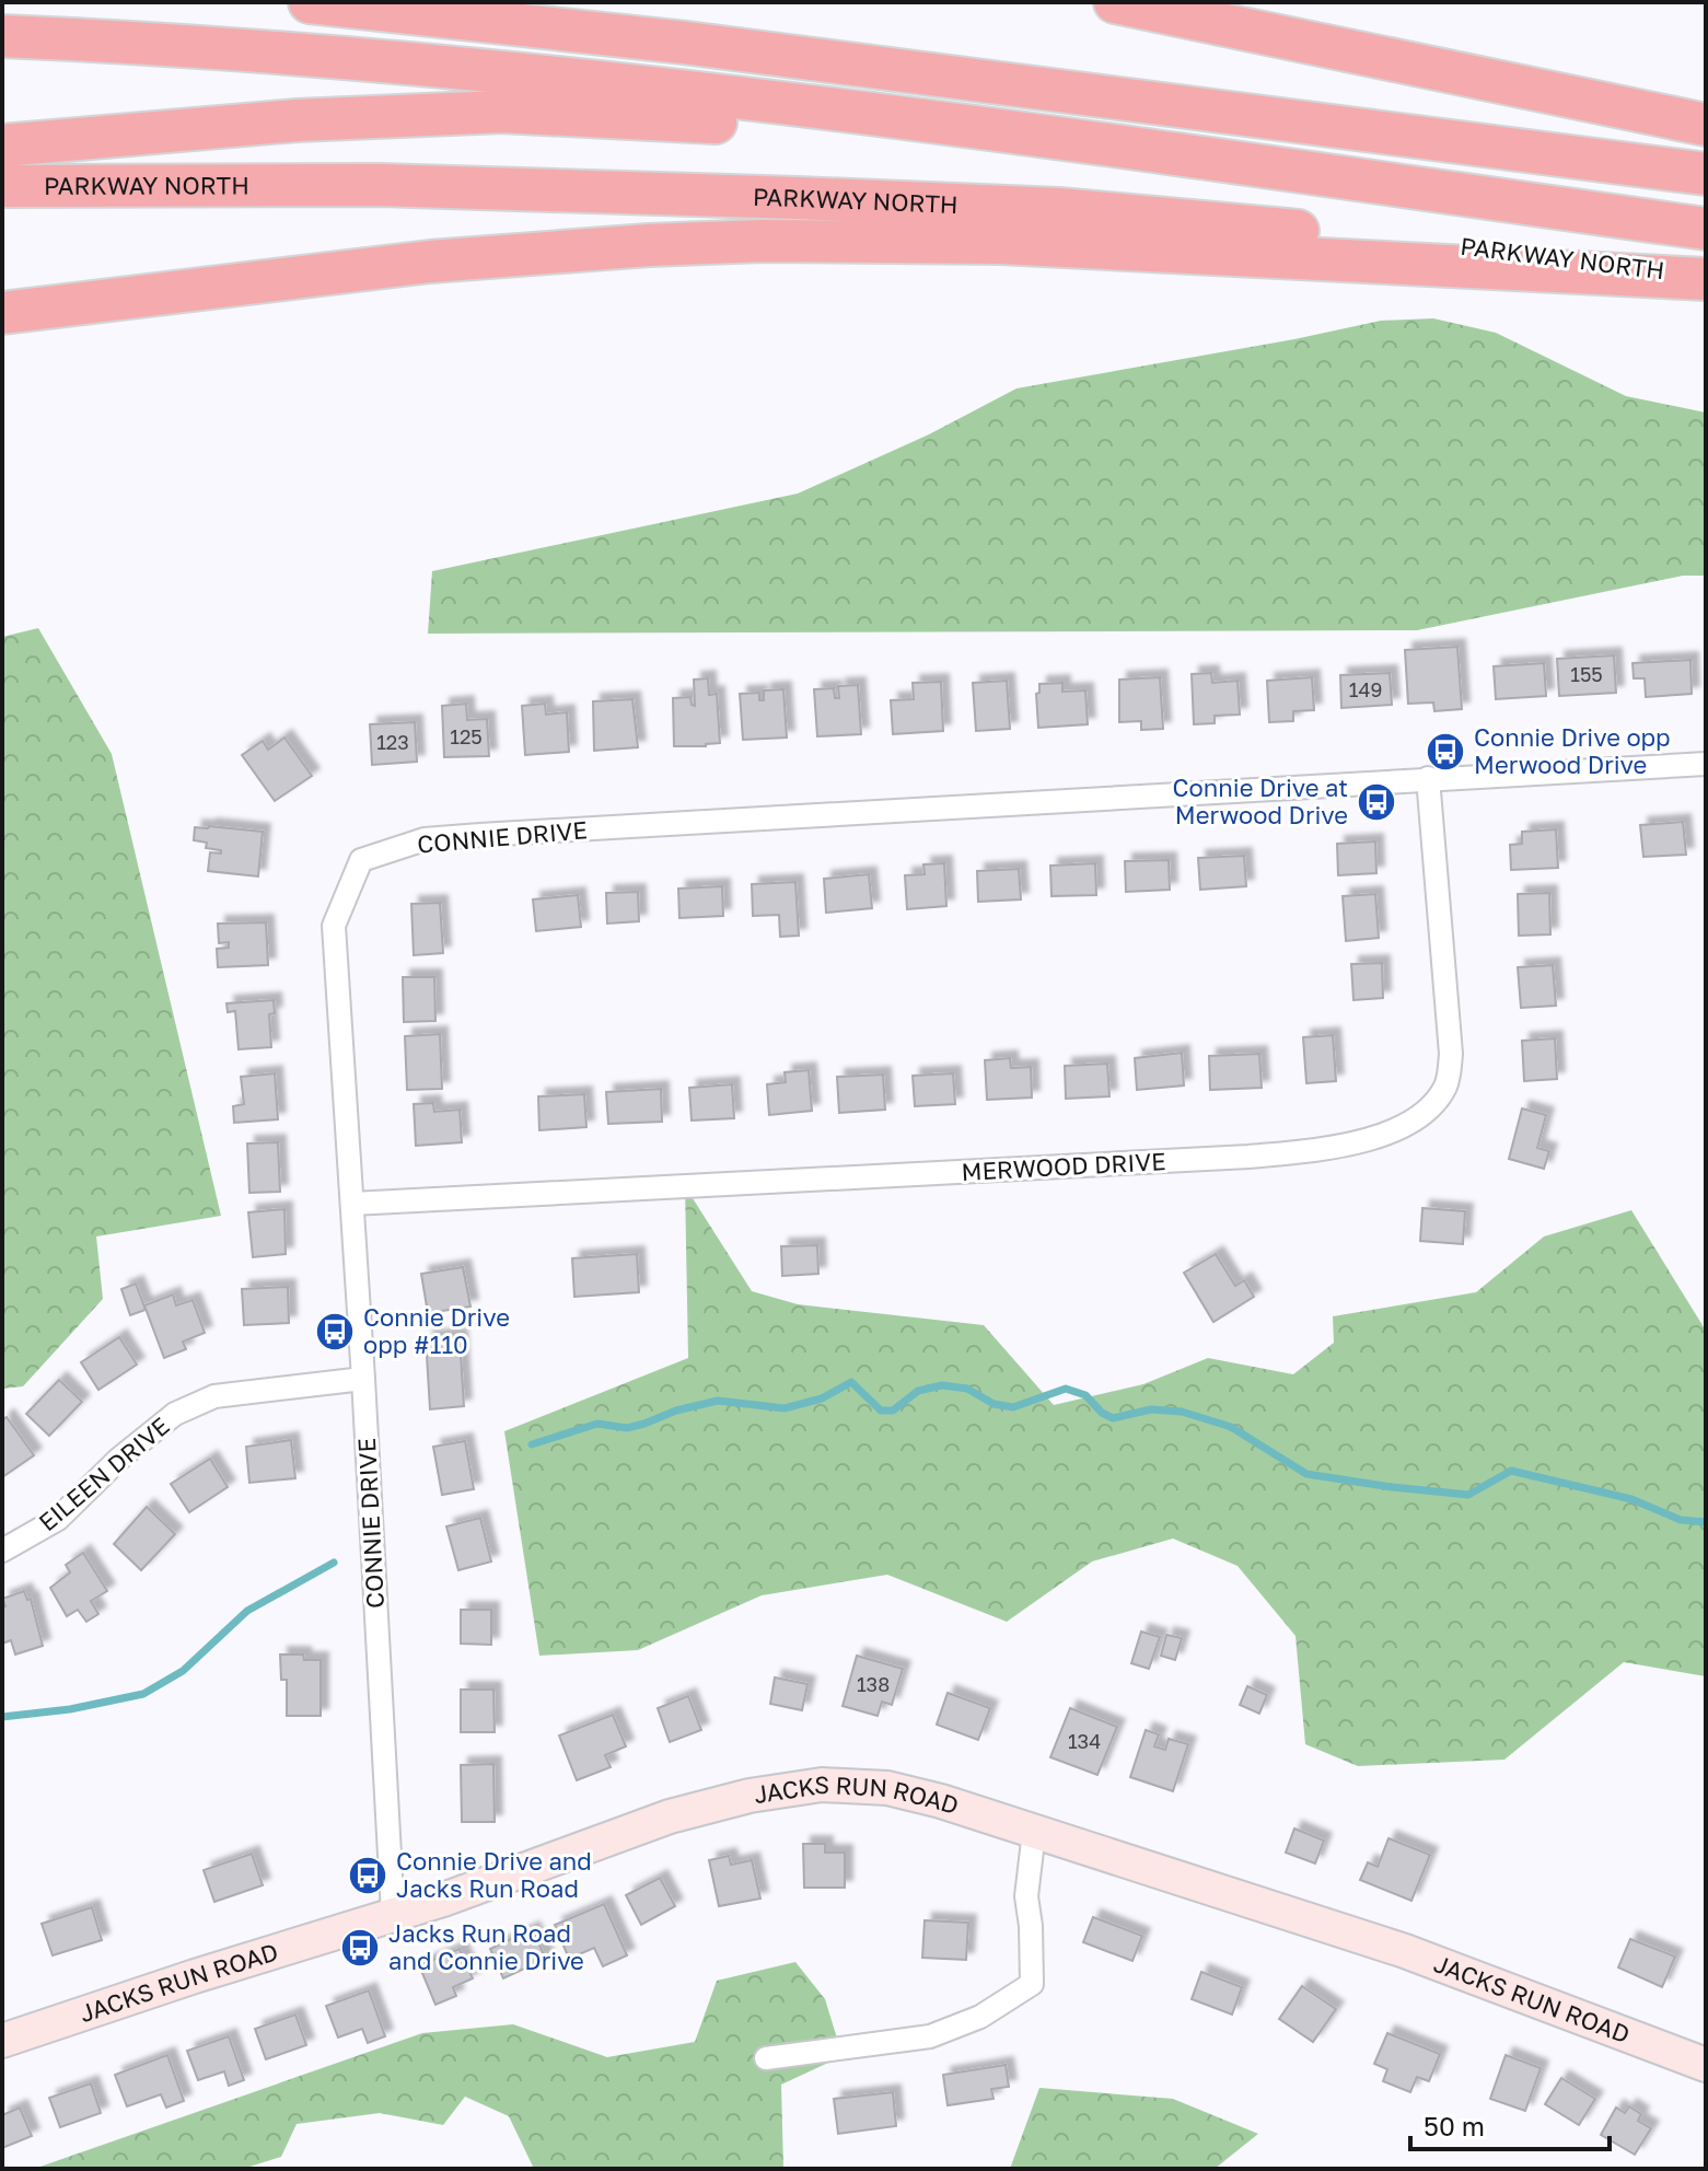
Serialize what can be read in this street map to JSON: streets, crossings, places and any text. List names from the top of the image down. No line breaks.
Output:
{"streets":{"highway":["PARKWAY NORTH"],"street":["CONNIE DRIVE","MERWOOD DRIVE","EILEEN DRIVE","JACKS RUN ROAD"]},"crossings":[["CONNIE DRIVE","MERWOOD DRIVE"],["CONNIE DRIVE","EILEEN DRIVE"],["CONNIE DRIVE","JACKS RUN ROAD"]],"places":{"bus stop":["Connie Drive opp Merwood Drive","Connie Drive at Merwood Drive","Connie Drive opp #110","Connie Drive and Jacks Run Road","Jacks Run Road and Connie Drive"]},"house_numbers":["155","149","125","123","138","134"],"scale_bar":"50 m"}
